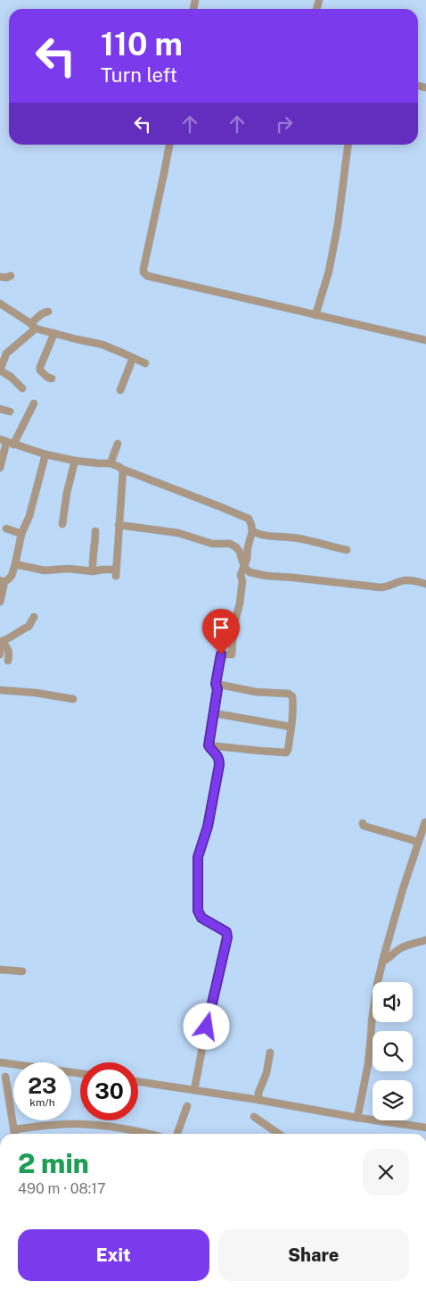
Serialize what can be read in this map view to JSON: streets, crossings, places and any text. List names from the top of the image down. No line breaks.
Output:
{"page":{"turn":["110 m","Turn left"],"speed":"23 km/h","limit":"30","heading":["2 min","490 m · 08:17"],"buttons":["Exit","Share"]}}
